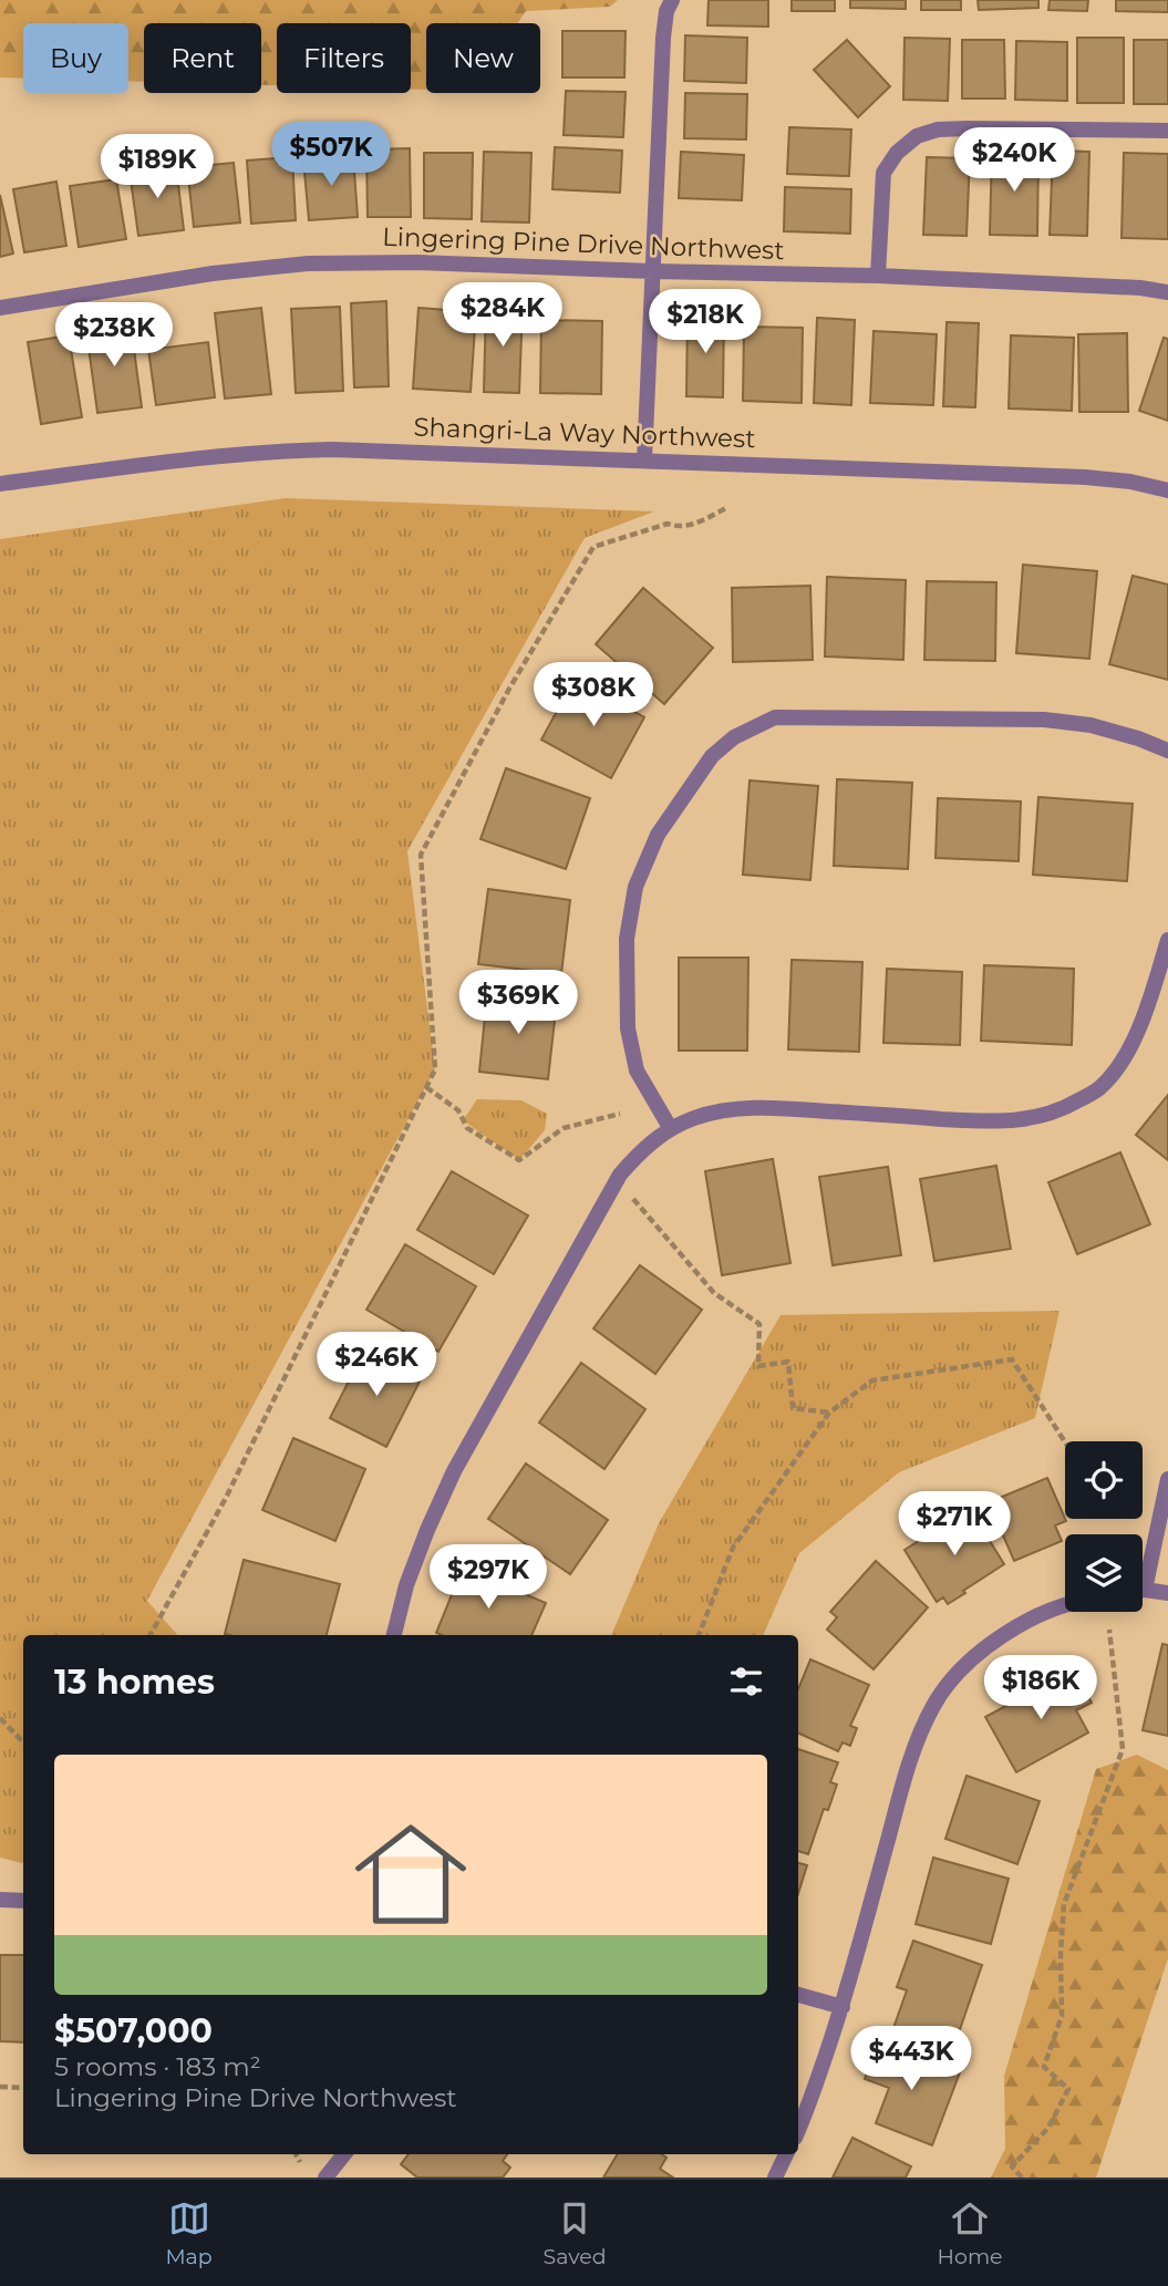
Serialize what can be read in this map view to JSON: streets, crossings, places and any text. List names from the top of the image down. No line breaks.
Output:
{"streets":{"street":["Lingering Pine Drive Northwest","Shangri-La Way Northwest"]},"page":{"chip":["Buy","Rent","Filters","New"],"price":["$507K","$240K","$189K","$284K","$218K","$238K","$308K","$369K","$246K","$271K","$297K","$186K","$443K"],"heading":"13 homes","list":[{"name":"$507,000","note":"5 rooms · 183 m² · Lingering Pine Drive Northwest"}],"tabs":["Map","Saved","Home"]}}
